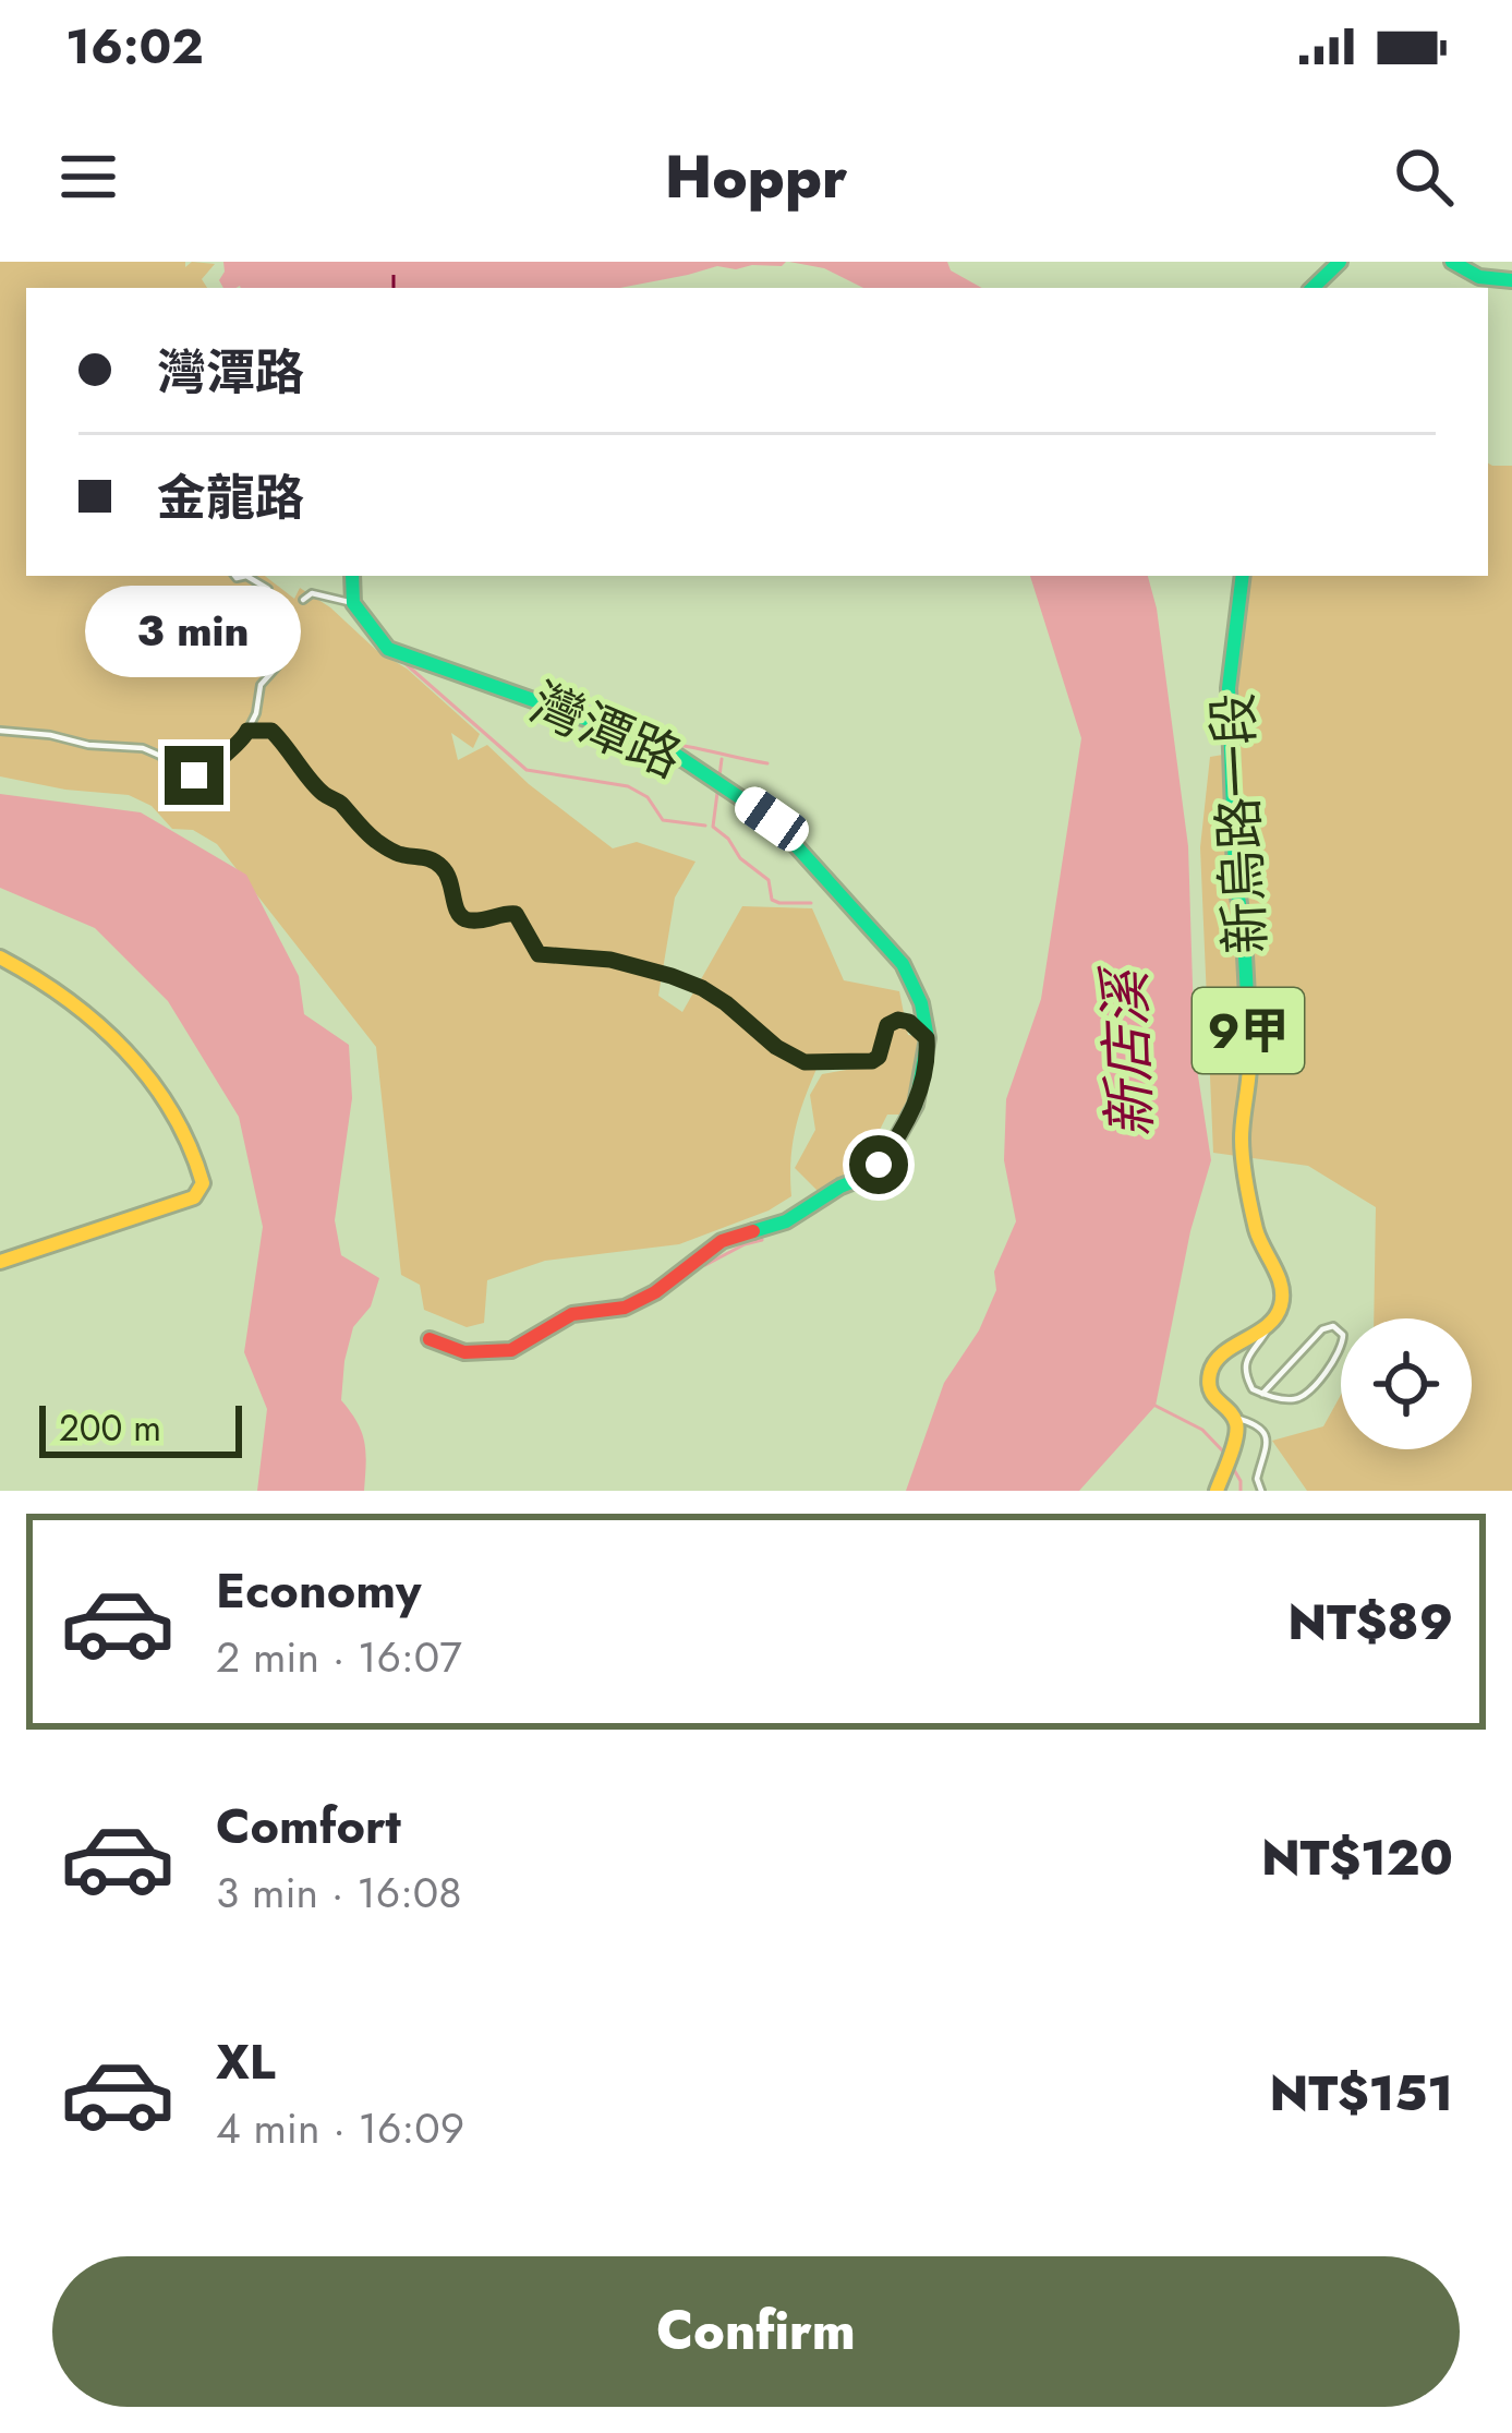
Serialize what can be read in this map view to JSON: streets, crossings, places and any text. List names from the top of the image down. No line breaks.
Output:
{"streets":{"street":["灣潭路","新烏路一段","9甲"]},"water":["新店溪"],"scale_bar":"200 m","page":{"status":"16:02","header":"Hoppr","banner":["灣潭路","金龍路"],"bubble":"3 min","scale":"200 m","list":[{"name":"Economy","note":"2 min · 16:07","value":"NT$89"},{"name":"Comfort","note":"3 min · 16:08","value":"NT$120"},{"name":"XL","note":"4 min · 16:09","value":"NT$151"}],"buttons":"Confirm"}}
